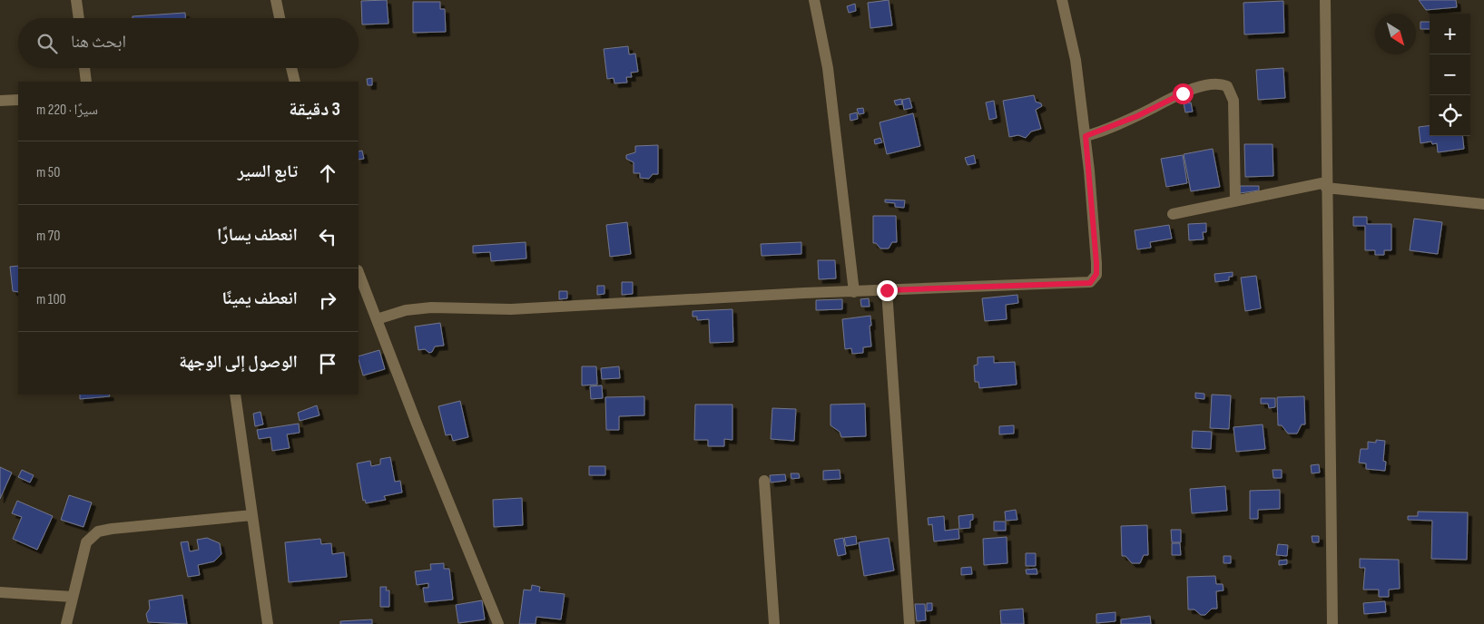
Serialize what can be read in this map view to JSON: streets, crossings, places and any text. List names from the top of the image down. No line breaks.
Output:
{"north":"bottom right","page":{"map_buttons":["+","−"],"search":"ابحث هنا","heading":["3 دقيقة","سيرًا · 220 m"],"list":[["تابع السير","50 m"],["انعطف يسارًا","70 m"],["انعطف يمينًا","100 m"],"الوصول إلى الوجهة"]}}
